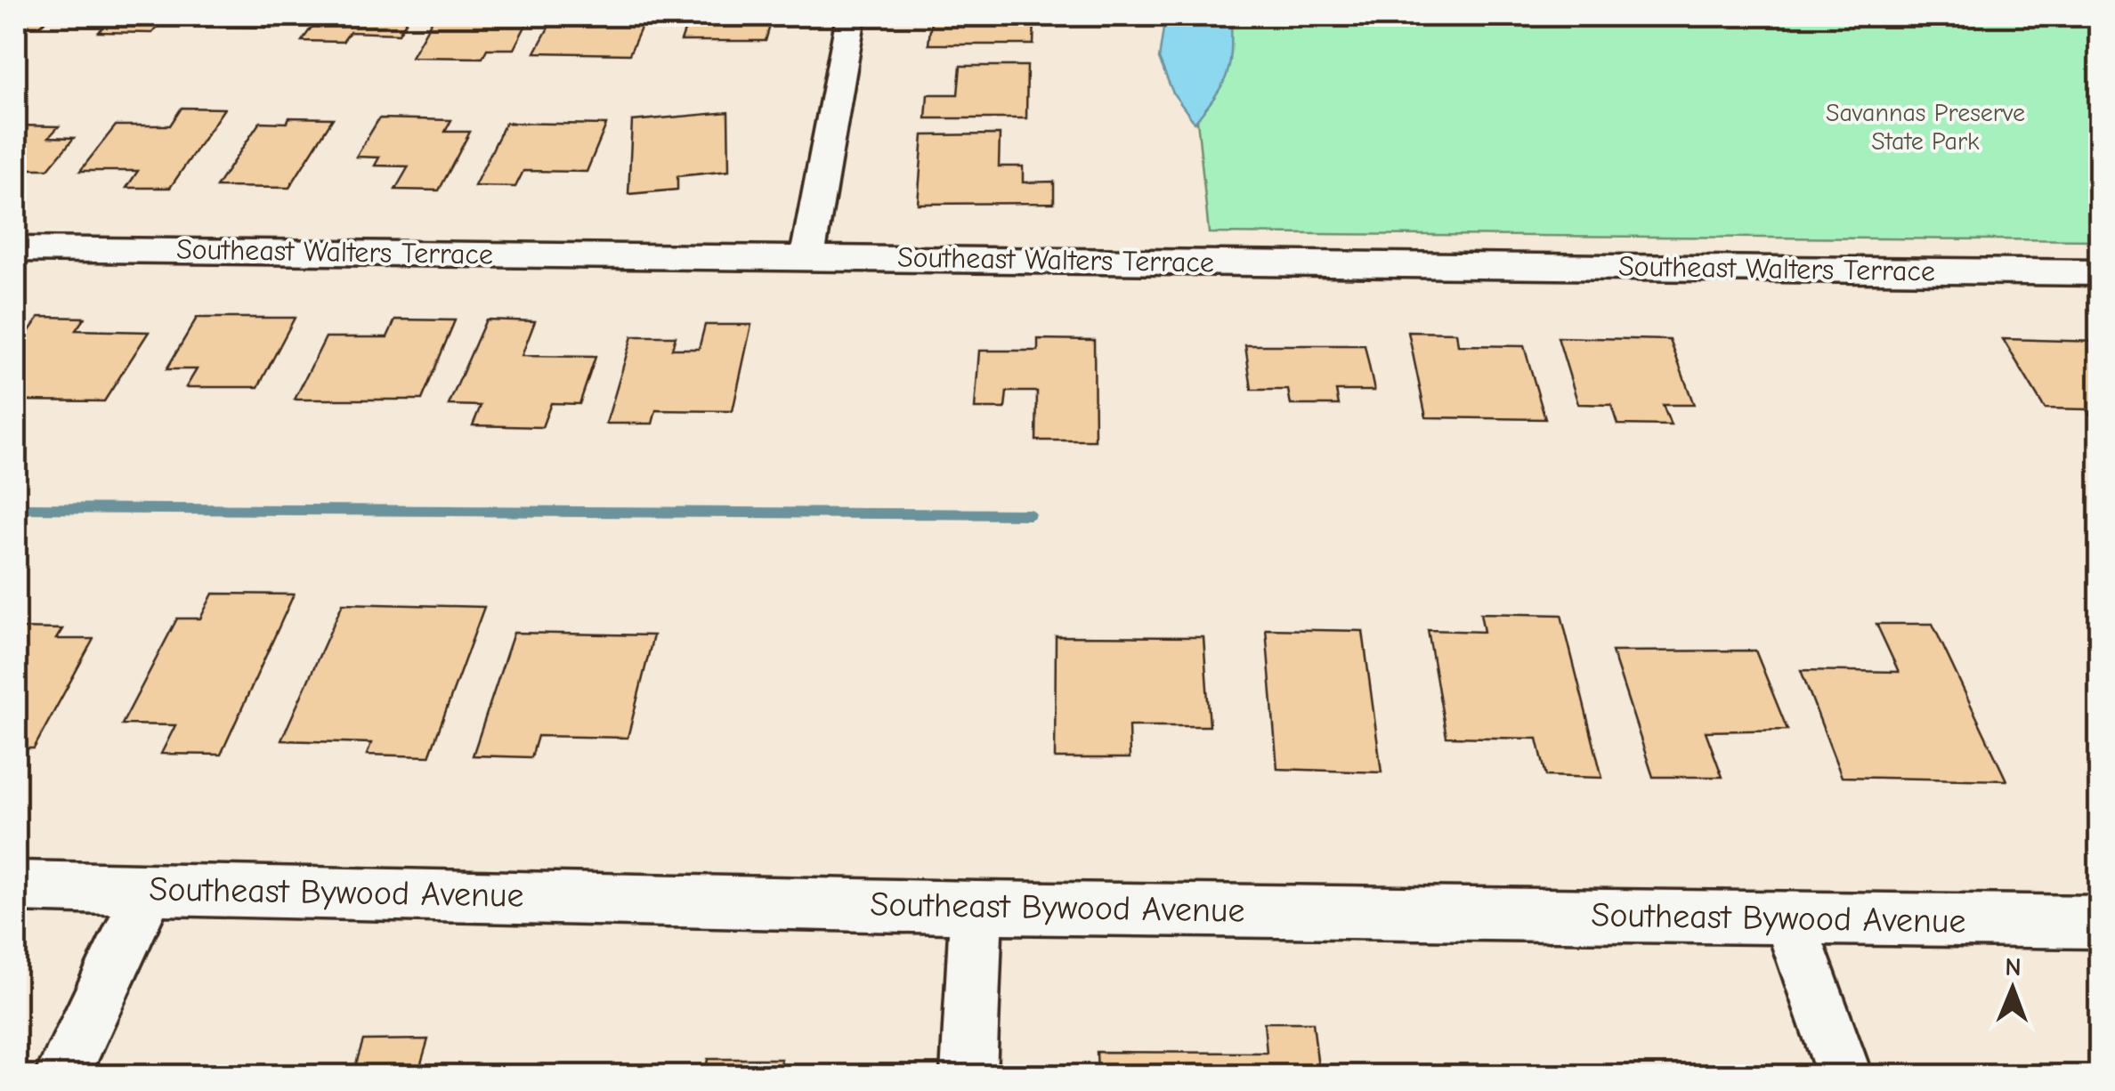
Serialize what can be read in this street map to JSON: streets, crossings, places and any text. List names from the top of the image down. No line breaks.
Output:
{"streets":{"street":["Southeast Walters Terrace","Southeast Bywood Avenue"]},"parks":["Savannas Preserve State Park"],"north":"top"}
